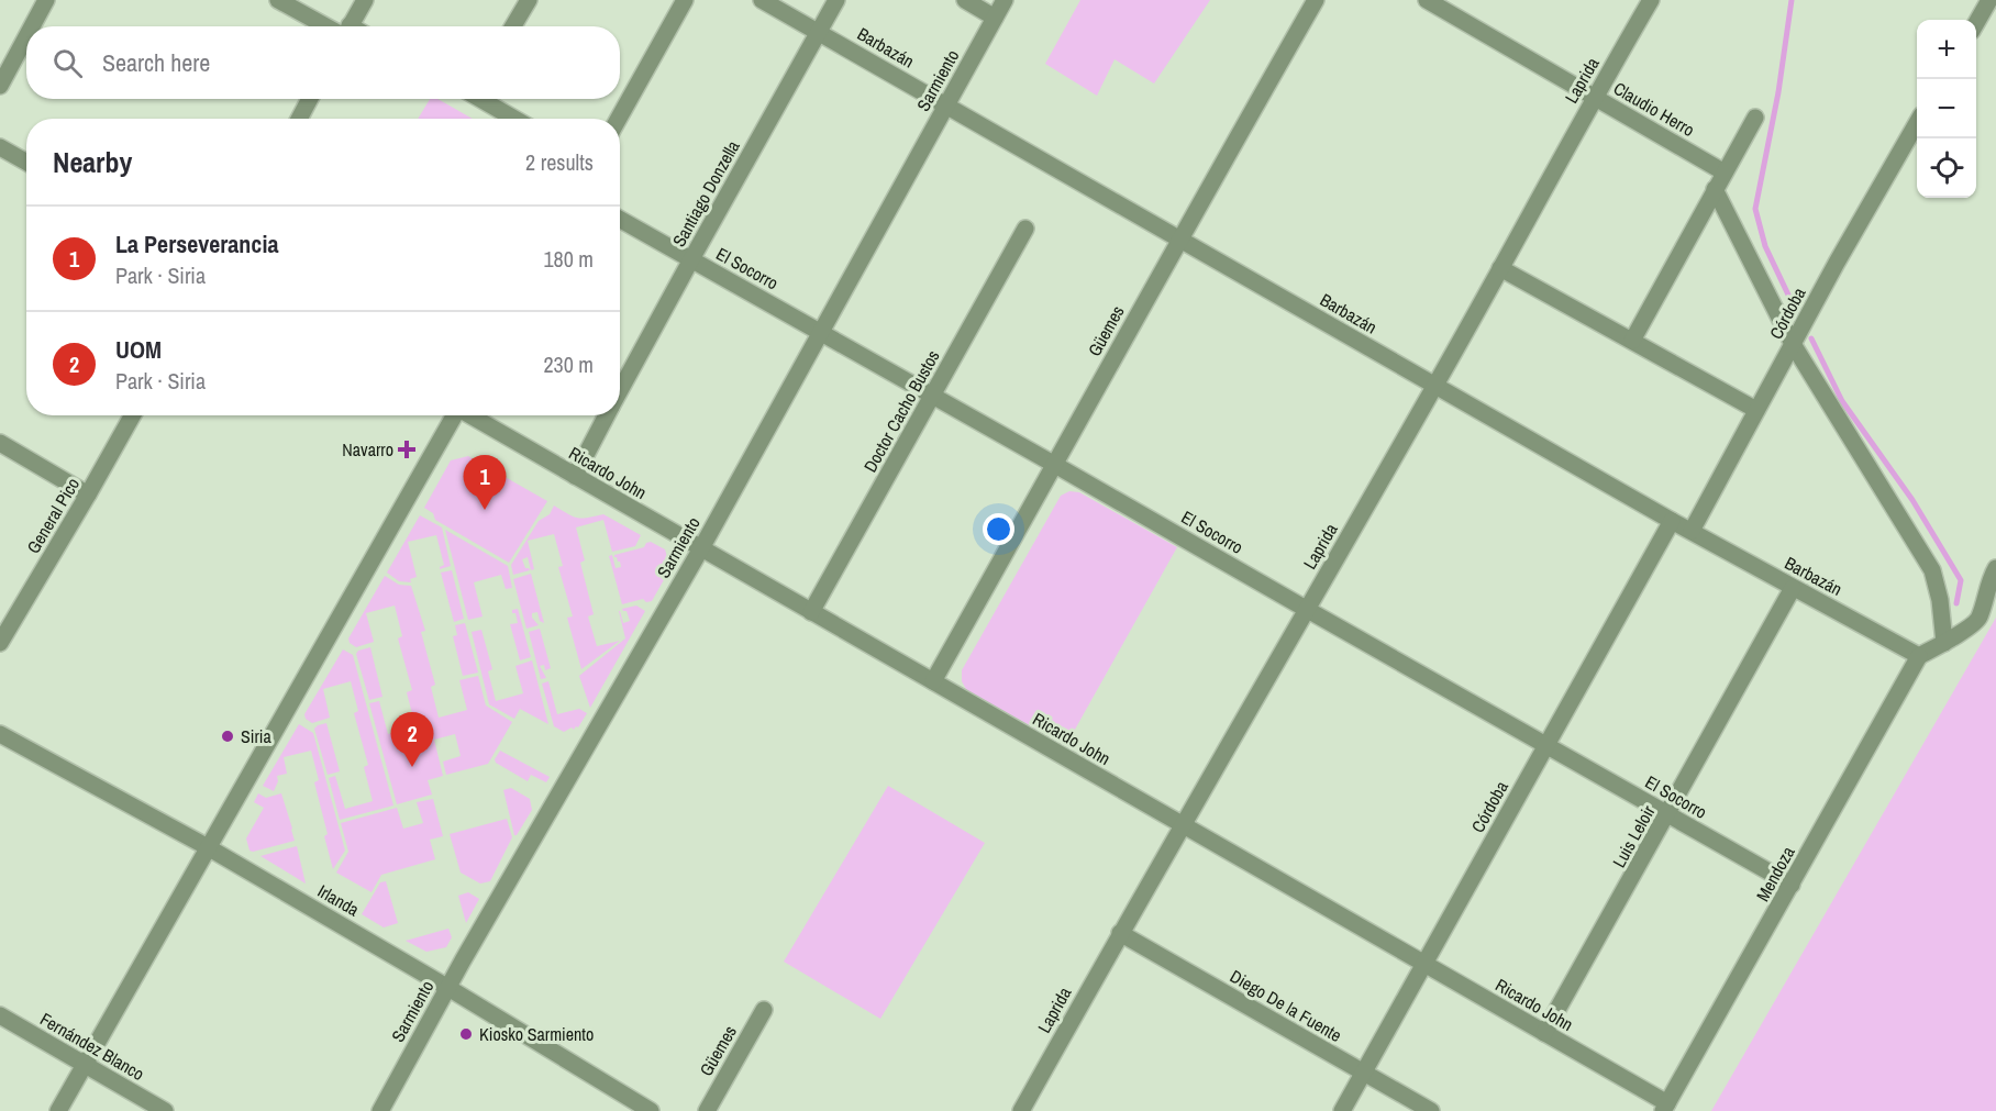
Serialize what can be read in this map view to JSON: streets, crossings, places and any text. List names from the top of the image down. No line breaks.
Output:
{"streets":{"street":["Barbazán","Sarmiento","Laprida","Claudio Herro","Santiago Donzella","El Socorro","Córdoba","Güemes","Doctor Cacho Bustos","Ricardo John","General Pico","Luis Leloir","Mendoza","Irlanda","Diego De la Fuente","Fernández Blanco"]},"crossings":[["Barbazán","Sarmiento"],["Barbazán","Laprida"],["Barbazán","Santiago Donzella"],["Barbazán","Córdoba"],["Barbazán","Güemes"],["Barbazán","Luis Leloir"],["Barbazán","Mendoza"],["Sarmiento","El Socorro"],["Sarmiento","Ricardo John"],["Sarmiento","Irlanda"],["Laprida","Claudio Herro"],["Laprida","El Socorro"],["Laprida","Ricardo John"],["Laprida","Diego De la Fuente"],["Santiago Donzella","El Socorro"],["Santiago Donzella","Ricardo John"],["El Socorro","Córdoba"],["El Socorro","Güemes"],["El Socorro","Doctor Cacho Bustos"],["El Socorro","Luis Leloir"],["El Socorro","Mendoza"],["Córdoba","Ricardo John"],["Córdoba","Diego De la Fuente"],["Güemes","Ricardo John"],["Doctor Cacho Bustos","Ricardo John"],["Ricardo John","Luis Leloir"],["Ricardo John","Mendoza"]],"places":{"health":["Navarro"],"other":["Siria","Kiosko Sarmiento"]},"page":{"map_buttons":["+","−"],"search":"Search here","heading":["Nearby","2 results"],"list":[{"mark":"1","name":"La Perseverancia","note":"Park · Siria","value":"180 m"},{"mark":"2","name":"UOM","note":"Park · Siria","value":"230 m"}],"pins":["1","2"]}}
